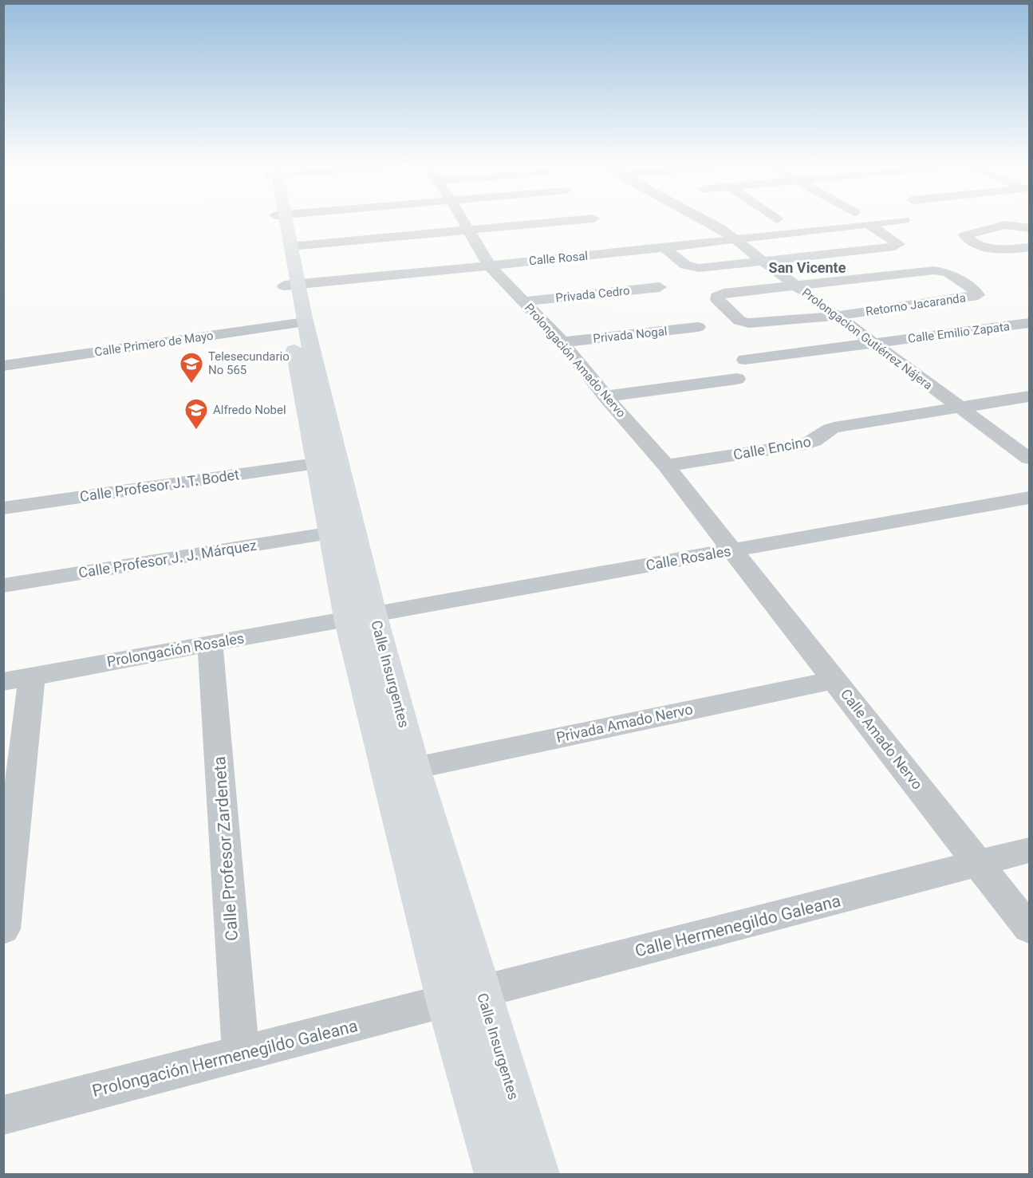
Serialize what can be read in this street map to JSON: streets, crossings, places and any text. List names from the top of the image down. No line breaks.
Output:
{"streets":{"main road":["Calle Insurgentes"],"street":["Calle Rosal","Privada Cedro","Retorno Jacaranda","Calle Emilio Zapata","Privada Nogal","Prolongacion Gutiérrez Nájera","Calle Primero de Mayo","Prolongación Amado Nervo","Calle Encino","Calle Profesor J. T. Bodet","Calle Rosales","Calle Profesor J. J. Márquez","Prolongación Rosales","Privada Amado Nervo","Calle Amado Nervo","Calle Profesor Zardeneta","Calle Hermenegildo Galeana","Prolongación Hermenegildo Galeana"]},"crossings":[["Calle Rosal","Prolongacion Gutiérrez Nájera"],["Calle Rosal","Prolongación Amado Nervo"],["Calle Rosal","Calle Insurgentes"],["Privada Cedro","Prolongación Amado Nervo"],["Retorno Jacaranda","Prolongacion Gutiérrez Nájera"],["Calle Emilio Zapata","Prolongacion Gutiérrez Nájera"],["Privada Nogal","Prolongación Amado Nervo"],["Prolongacion Gutiérrez Nájera","Calle Encino"],["Calle Primero de Mayo","Calle Insurgentes"],["Prolongación Amado Nervo","Calle Encino"],["Prolongación Amado Nervo","Calle Rosales"],["Prolongación Amado Nervo","Calle Amado Nervo"],["Calle Profesor J. T. Bodet","Calle Insurgentes"],["Calle Rosales","Prolongación Rosales"],["Calle Rosales","Calle Insurgentes"],["Calle Rosales","Calle Amado Nervo"],["Calle Profesor J. J. Márquez","Calle Insurgentes"],["Prolongación Rosales","Calle Insurgentes"],["Prolongación Rosales","Calle Profesor Zardeneta"],["Calle Insurgentes","Privada Amado Nervo"],["Calle Insurgentes","Calle Hermenegildo Galeana"],["Calle Insurgentes","Prolongación Hermenegildo Galeana"],["Privada Amado Nervo","Calle Amado Nervo"],["Calle Amado Nervo","Calle Hermenegildo Galeana"],["Calle Profesor Zardeneta","Prolongación Hermenegildo Galeana"],["Calle Hermenegildo Galeana","Prolongación Hermenegildo Galeana"]],"districts":["San Vicente"],"places":{"school or university":["Telesecundario No 565","Alfredo Nobel"]}}
